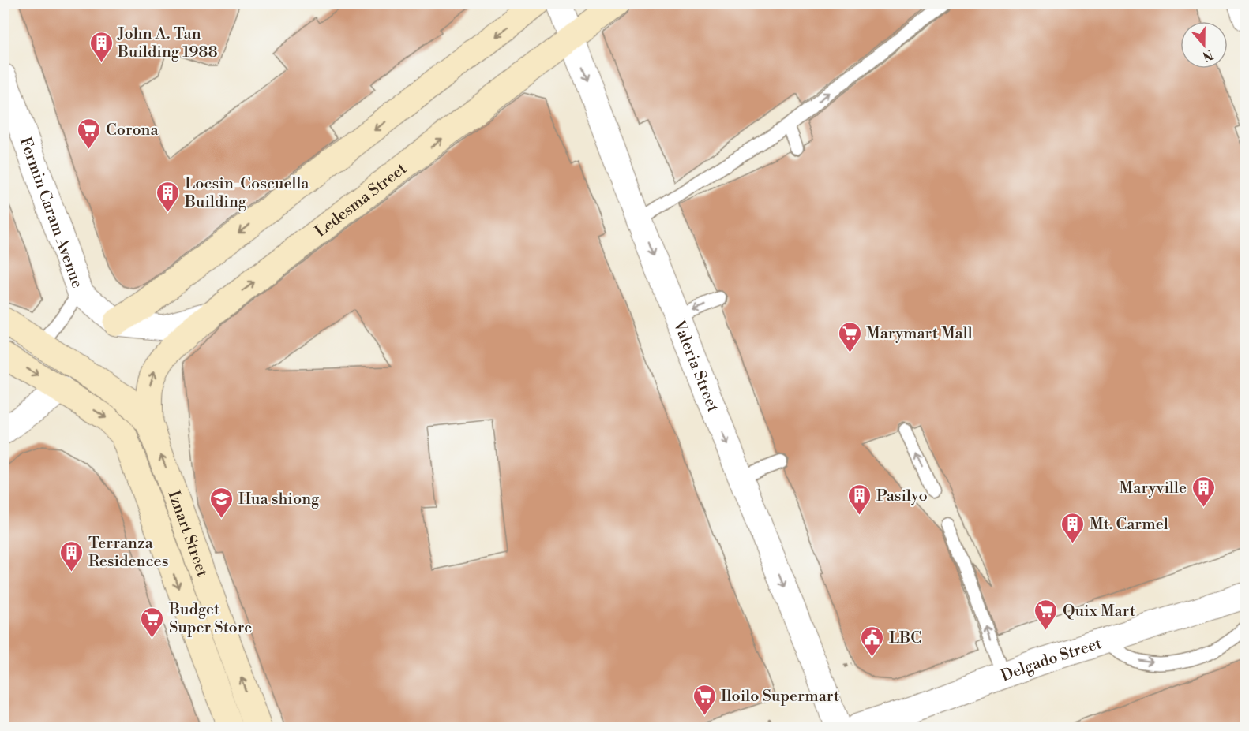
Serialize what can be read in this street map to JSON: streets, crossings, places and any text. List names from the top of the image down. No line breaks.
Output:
{"streets":{"main road":["Ledesma Street","Iznart Street"],"street":["Fermin Caram Avenue","Valeria Street","Delgado Street"]},"crossings":[["Ledesma Street","Valeria Street"],["Ledesma Street","Iznart Street"]],"one_way":["Valeria Street"],"places":{"building":["John A. Tan Building 1988","Locsin-Coscuella Building","Maryville","Pasilyo","Mt. Carmel","Terranza Residences"],"supermarket":["Corona","Marymart Mall","Quix Mart","Budget Super Store","Iloilo Supermart"],"school or university":["Hua shiong"],"public building":["LBC"]},"north":"bottom"}
